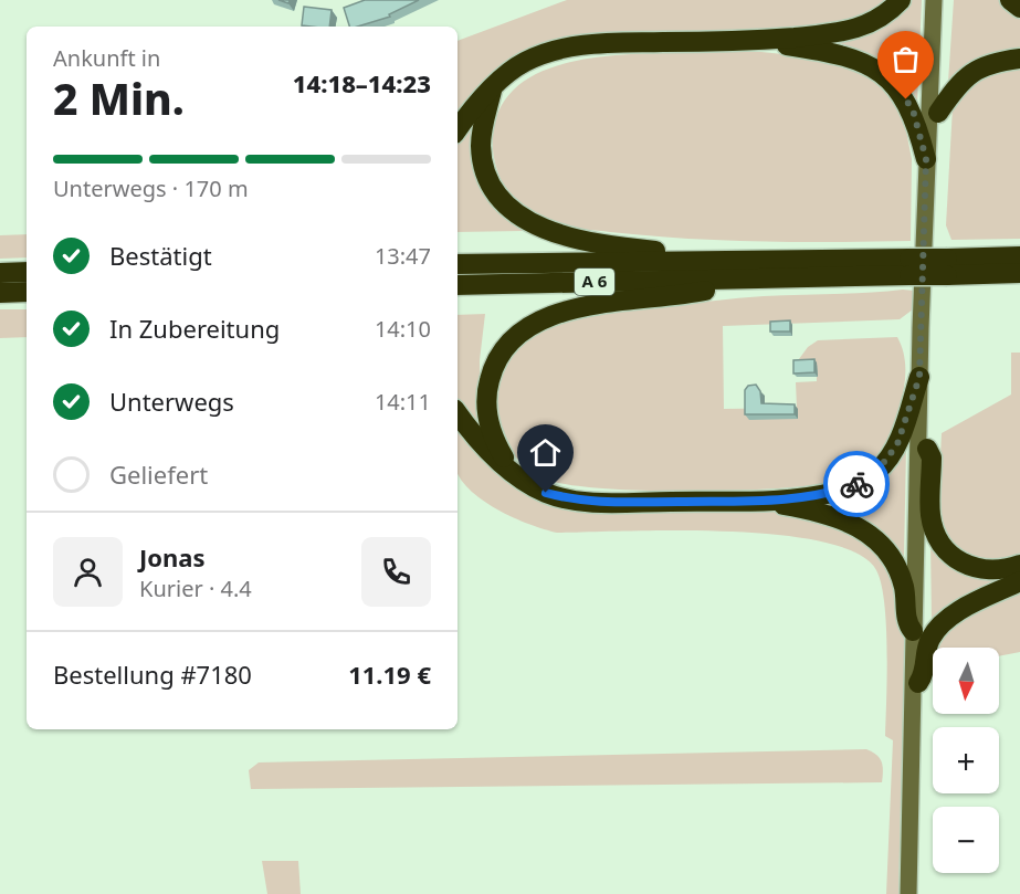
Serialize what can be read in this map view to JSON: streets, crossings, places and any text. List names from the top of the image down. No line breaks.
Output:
{"streets":{"highway":["A 6"]},"north":"bottom","page":{"heading":["2 Min.","Ankunft in","14:18–14:23"],"panel":["Jonas","Kurier · 4.4","Bestellung #7180","11.19 €"],"bar":"Unterwegs · 170 m","list":[["Bestätigt","13:47"],["In Zubereitung","14:10"],["Unterwegs","14:11"],"Geliefert"],"map_buttons":["+","−"]}}
